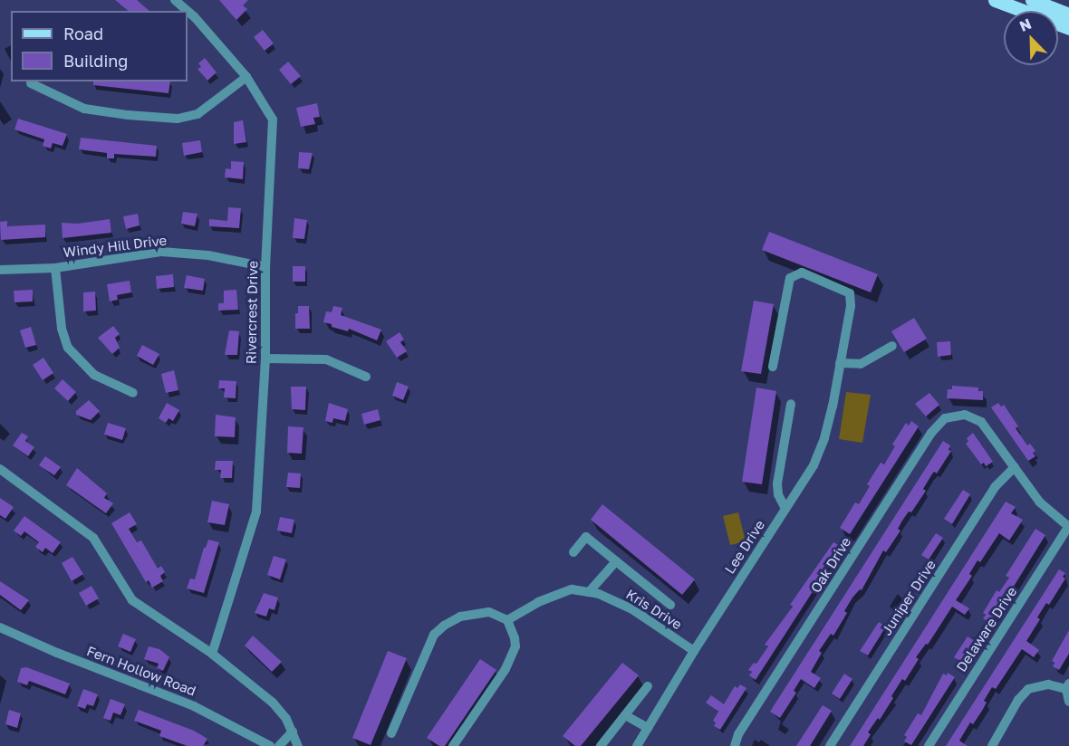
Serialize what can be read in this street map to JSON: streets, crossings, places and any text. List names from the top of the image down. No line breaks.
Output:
{"streets":{"street":["Windy Hill Drive","Rivercrest Drive","Lee Drive","Oak Drive","Juniper Drive","Kris Drive","Delaware Drive","Fern Hollow Road"]},"crossings":[["Windy Hill Drive","Rivercrest Drive"],["Lee Drive","Kris Drive"],["Oak Drive","Juniper Drive"]],"legend":["Road","Building"],"north":"top left"}
